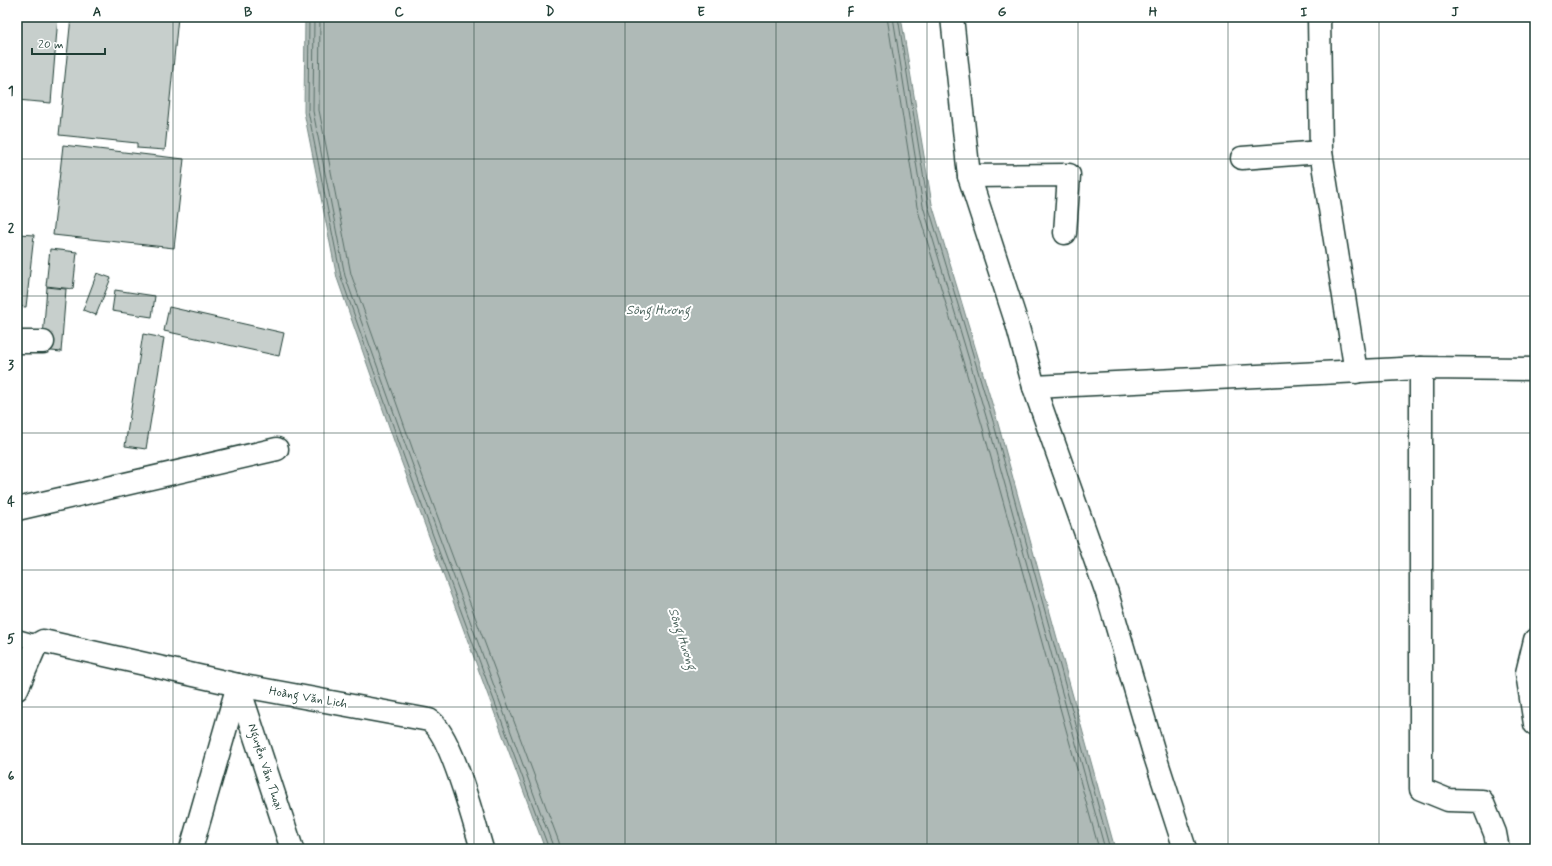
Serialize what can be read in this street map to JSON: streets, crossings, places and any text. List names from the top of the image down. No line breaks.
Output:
{"streets":{"street":["Hoàng Văn Lịch","Nguyễn Văn Thoại"]},"crossings":[["Hoàng Văn Lịch","Nguyễn Văn Thoại"]],"water":["Sông Hương"],"scale_bar":"20 m","grid":{"columns":["A","B","C","D","E","F","G","H","I","J"],"rows":["1","2","3","4","5","6"]}}
